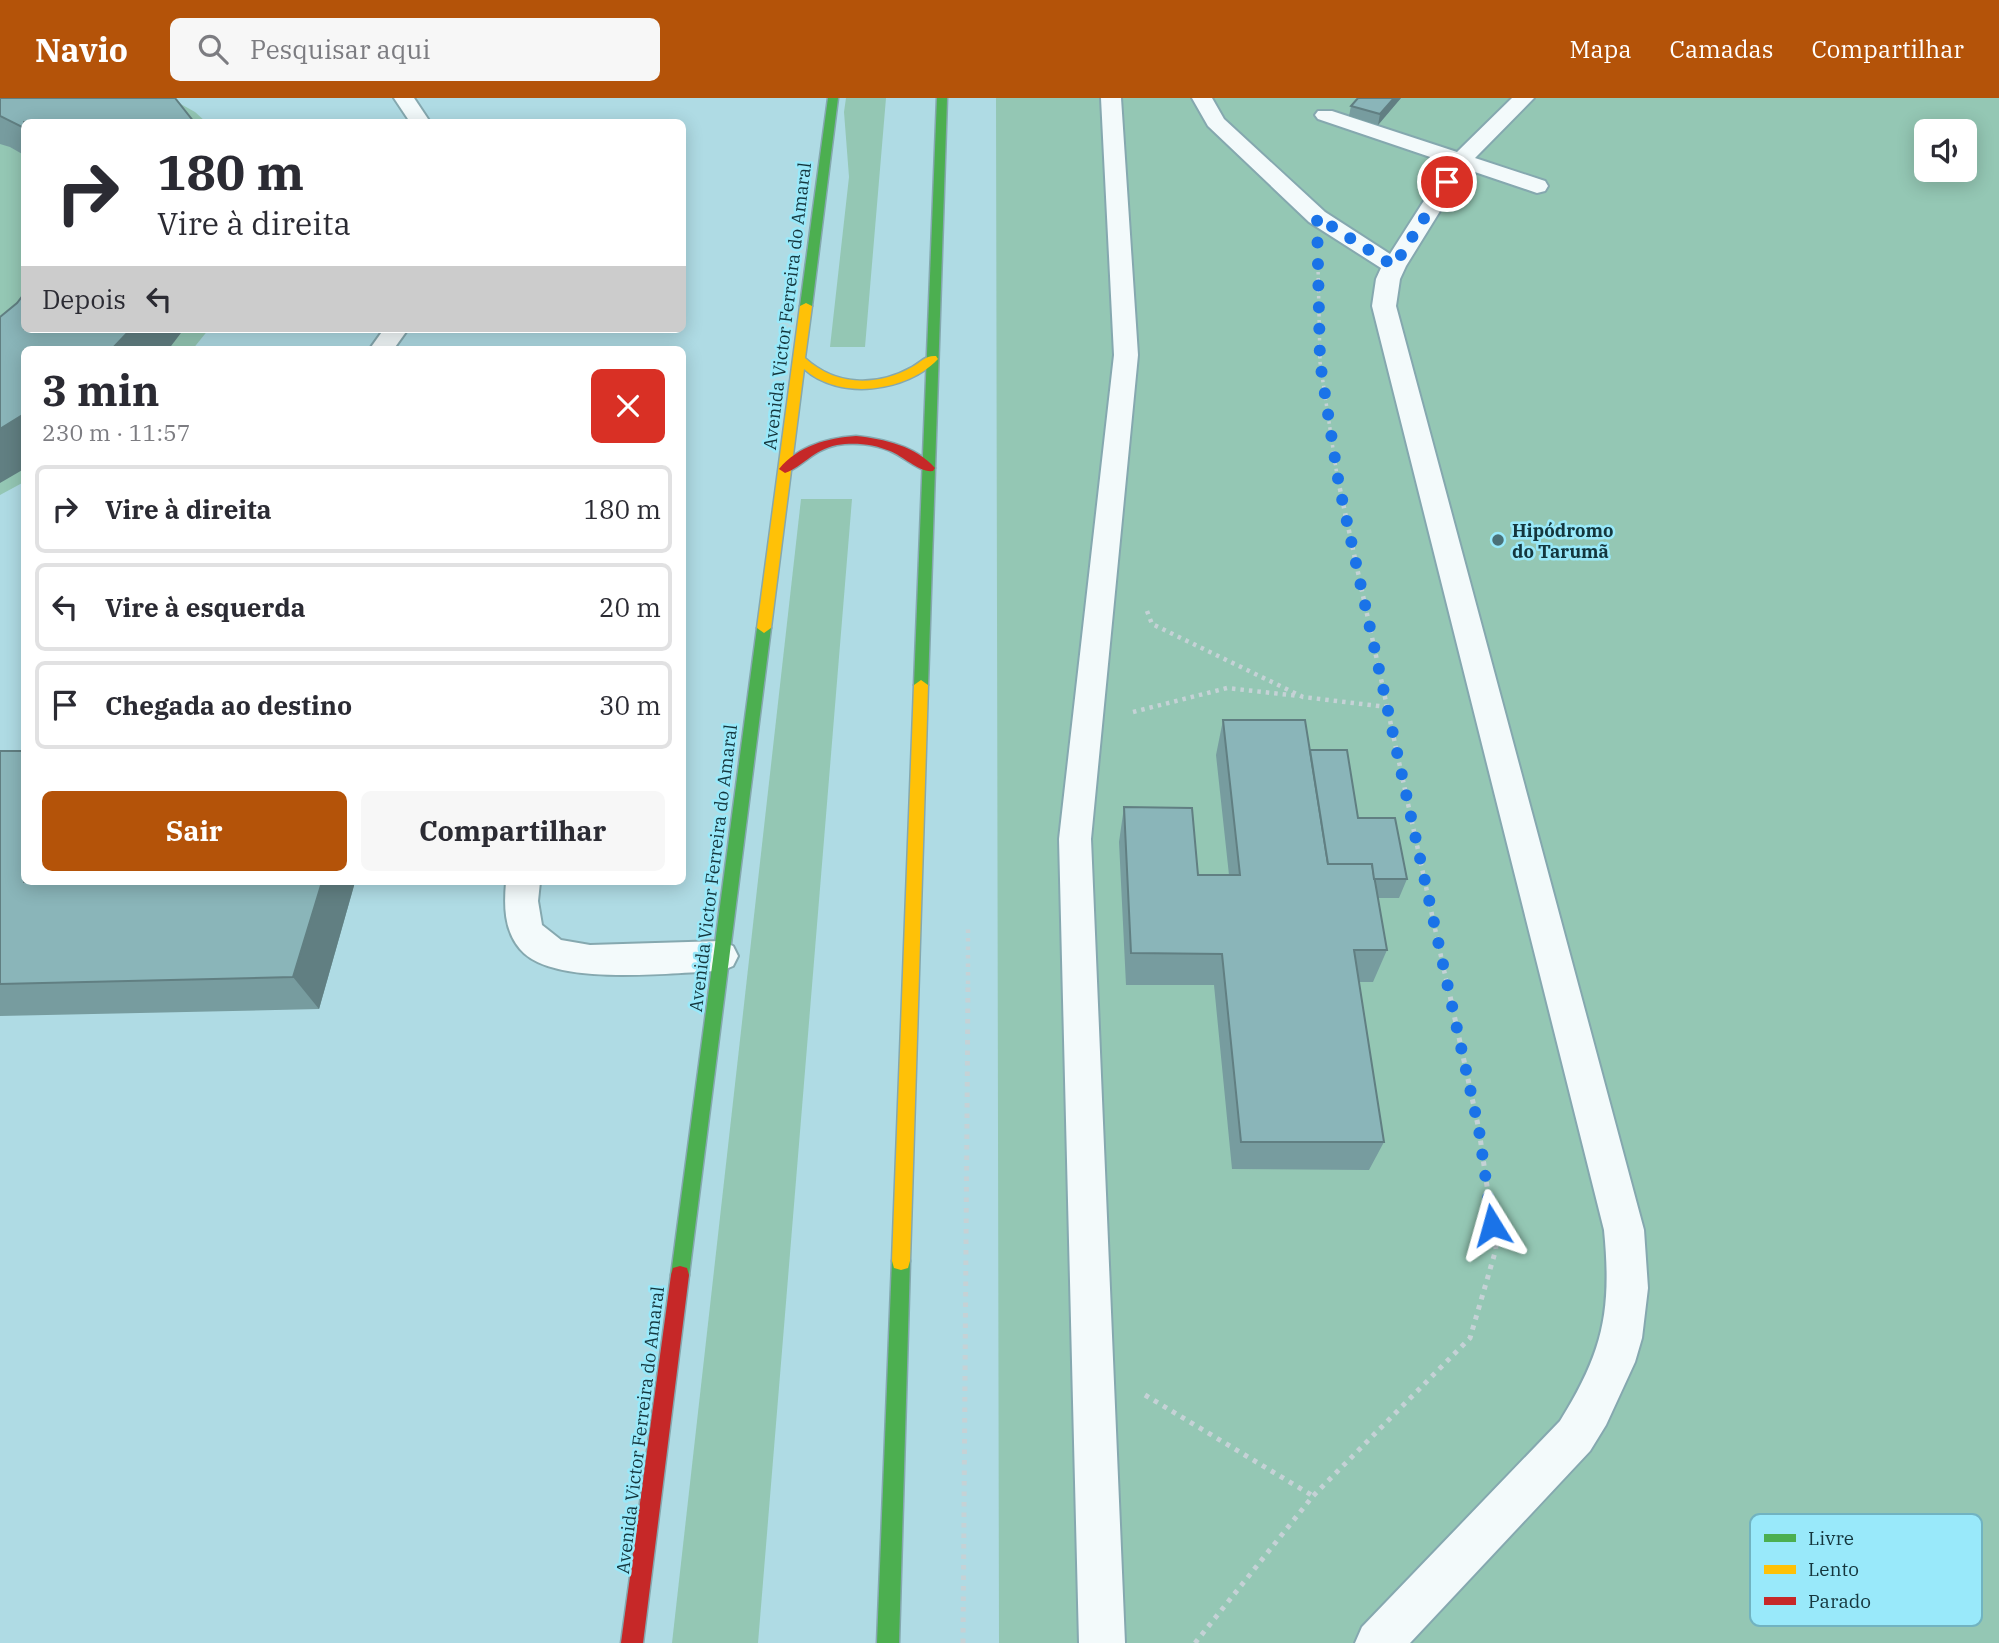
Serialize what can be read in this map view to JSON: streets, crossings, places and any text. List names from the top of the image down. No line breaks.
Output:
{"streets":{"highway":["Avenida Victor Ferreira do Amaral"]},"places":["Hipódromo do Tarumã"],"legend":["Livre","Lento","Parado"],"page":{"header":"Navio","search":"Pesquisar aqui","nav":["Mapa","Camadas","Compartilhar"],"turn":["180 m","Vire à direita"],"then":"Depois","heading":["3 min","230 m · 11:57"],"list":[{"name":"Vire à direita","value":"180 m"},{"name":"Vire à esquerda","value":"20 m"},{"name":"Chegada ao destino","value":"30 m"}],"buttons":["Sair","Compartilhar"]}}
